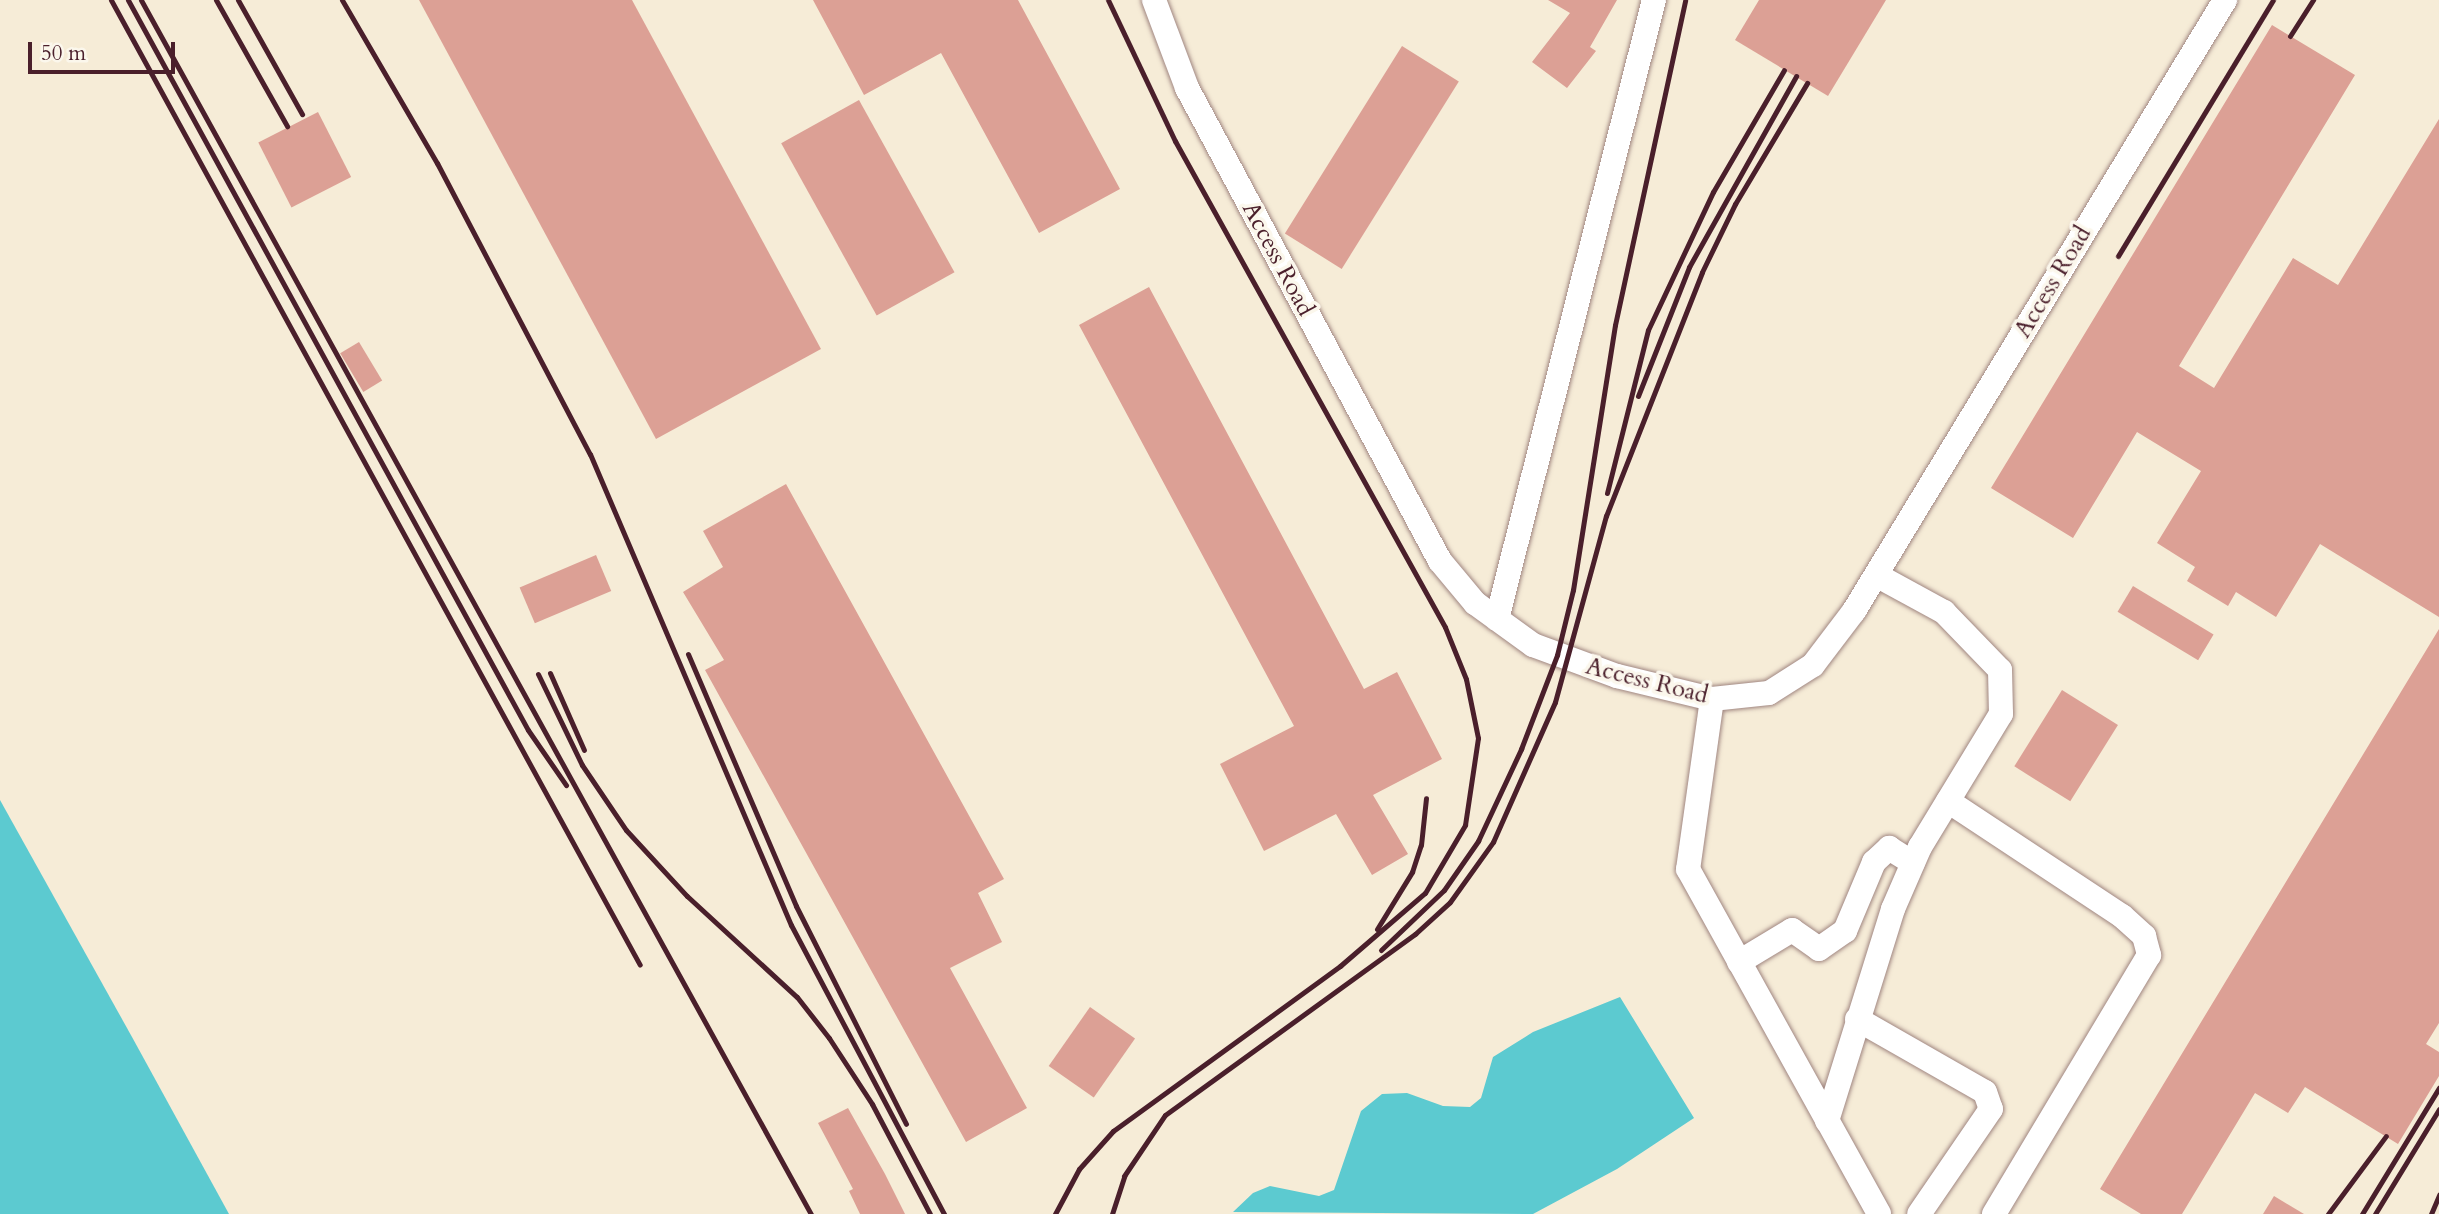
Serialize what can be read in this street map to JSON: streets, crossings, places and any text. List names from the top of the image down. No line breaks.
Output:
{"streets":{"lane":["Access Road"]},"scale_bar":"50 m"}
